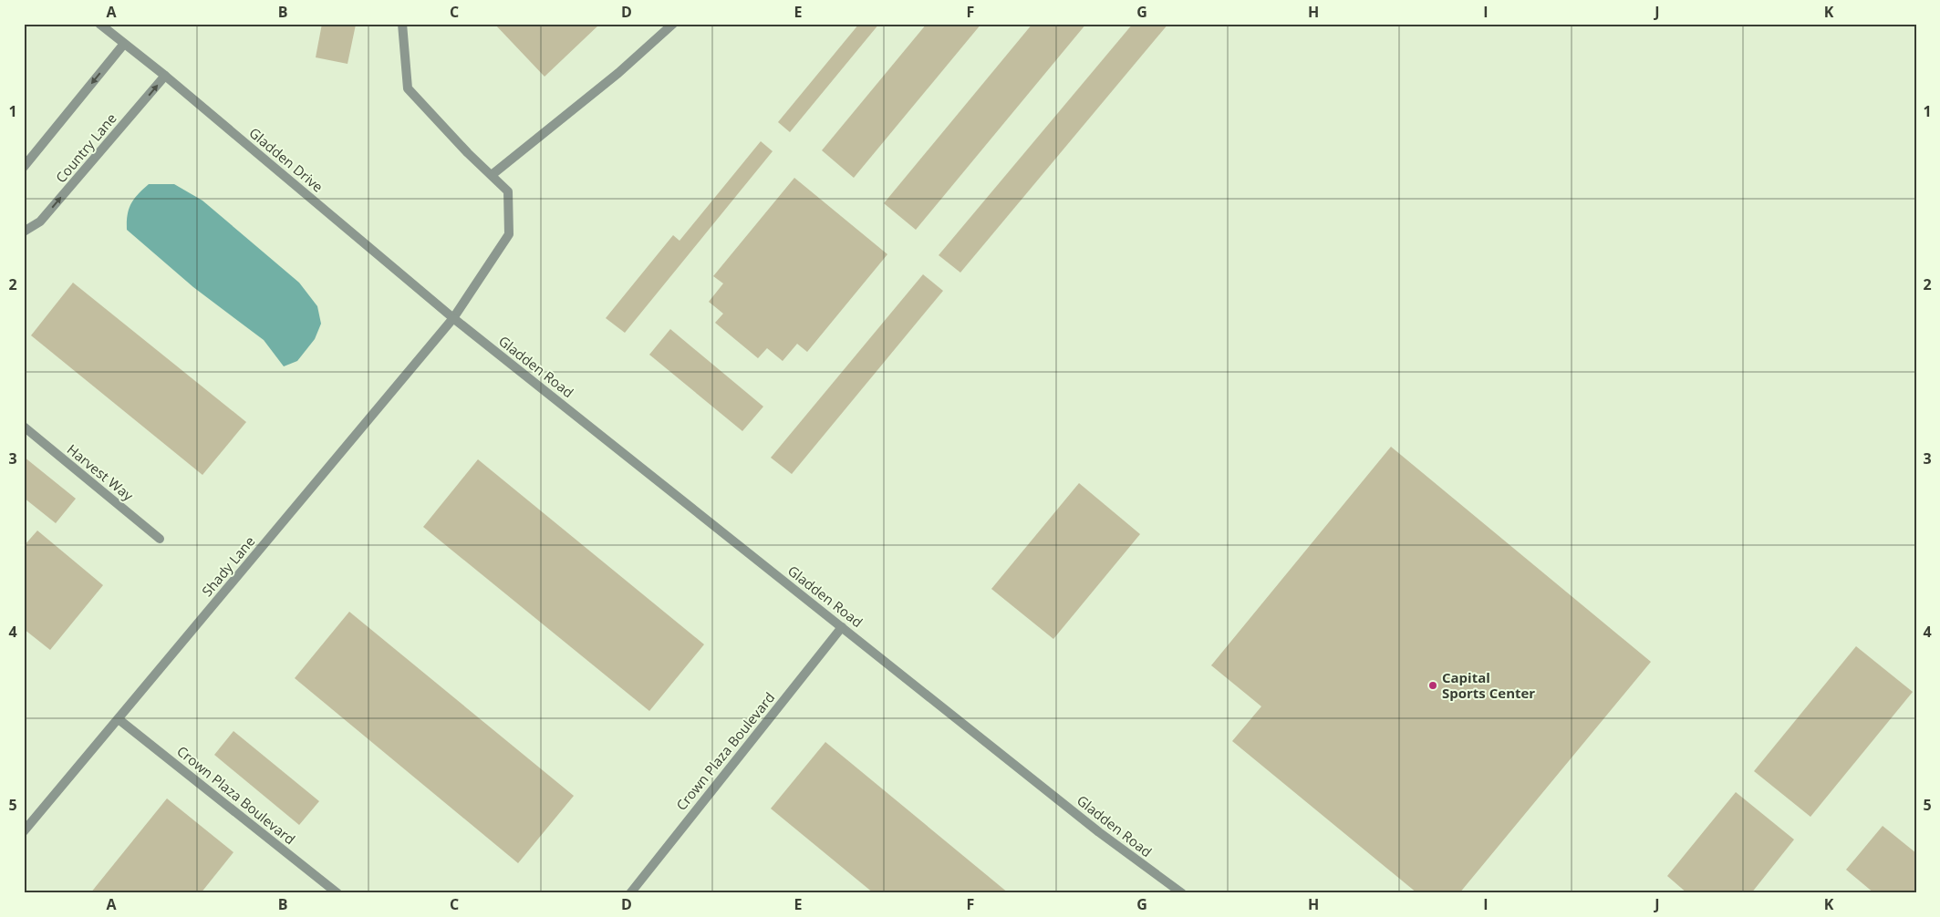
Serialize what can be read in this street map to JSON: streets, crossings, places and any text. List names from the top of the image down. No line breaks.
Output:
{"streets":{"street":["Country Lane","Gladden Drive","Gladden Road","Harvest Way","Shady Lane","Crown Plaza Boulevard"]},"crossings":[["Country Lane","Gladden Drive"],["Gladden Drive","Gladden Road"],["Gladden Drive","Shady Lane"],["Gladden Road","Shady Lane"],["Gladden Road","Crown Plaza Boulevard"],["Shady Lane","Crown Plaza Boulevard"]],"places":["Capital Sports Center"],"grid":{"columns":["A","B","C","D","E","F","G","H","I","J","K"],"rows":["1","2","3","4","5"]}}
